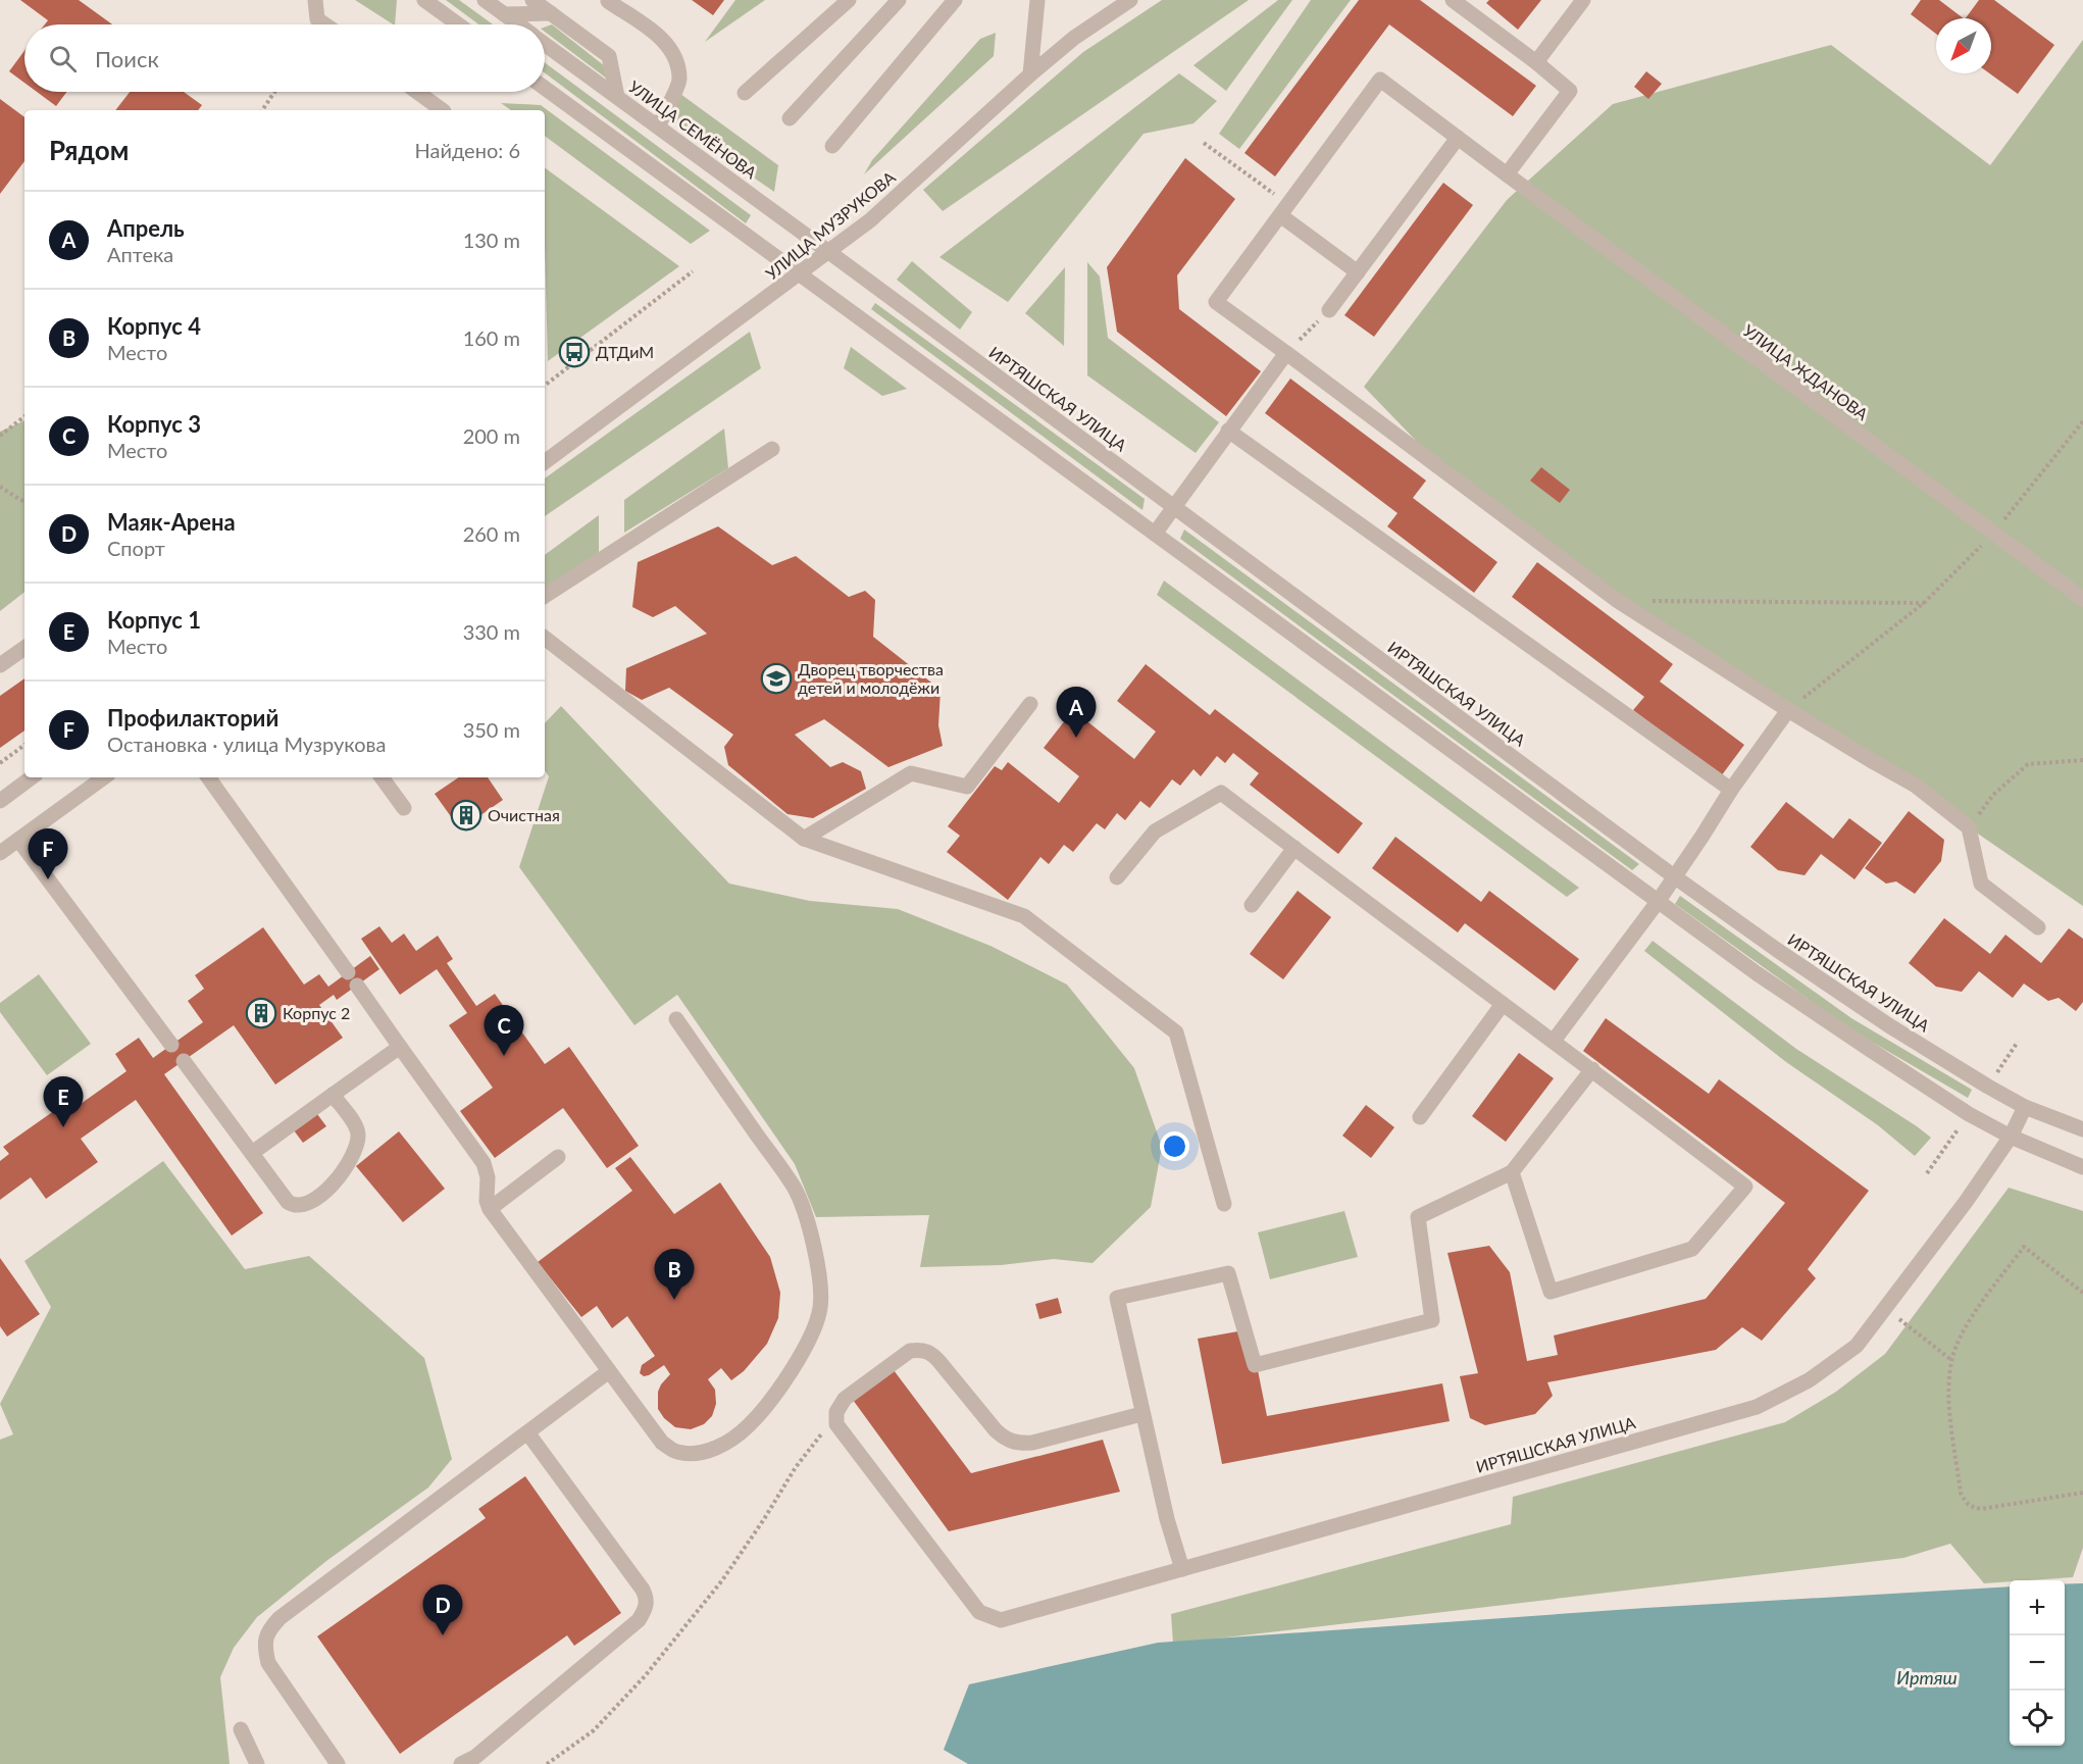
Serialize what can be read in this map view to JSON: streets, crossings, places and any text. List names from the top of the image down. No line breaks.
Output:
{"streets":{"street":["УЛИЦА СЕМЁНОВА","УЛИЦА МУЗРУКОВА","УЛИЦА ЖДАНОВА","ИРТЯШСКАЯ УЛИЦА"]},"crossings":[["УЛИЦА СЕМЁНОВА","УЛИЦА МУЗРУКОВА"],["УЛИЦА СЕМЁНОВА","ИРТЯШСКАЯ УЛИЦА"],["УЛИЦА МУЗРУКОВА","ИРТЯШСКАЯ УЛИЦА"]],"water":["Иртяш"],"places":{"bus stop":["ДТДиМ"],"school or university":["Дворец творчества детей и молодёжи"],"building":["Очистная","Корпус 2"]},"north":"bottom left","page":{"search":"Поиск","heading":["Рядом","Найдено: 6"],"list":[{"mark":"A","name":"Апрель","note":"Аптека","value":"130 m"},{"mark":"B","name":"Корпус 4","note":"Место","value":"160 m"},{"mark":"C","name":"Корпус 3","note":"Место","value":"200 m"},{"mark":"D","name":"Маяк-Арена","note":"Спорт","value":"260 m"},{"mark":"E","name":"Корпус 1","note":"Место","value":"330 m"},{"mark":"F","name":"Профилакторий","note":"Остановка · улица Музрукова","value":"350 m"}],"pins":["A","F","C","E","B","D"],"map_buttons":["+","−"]}}
